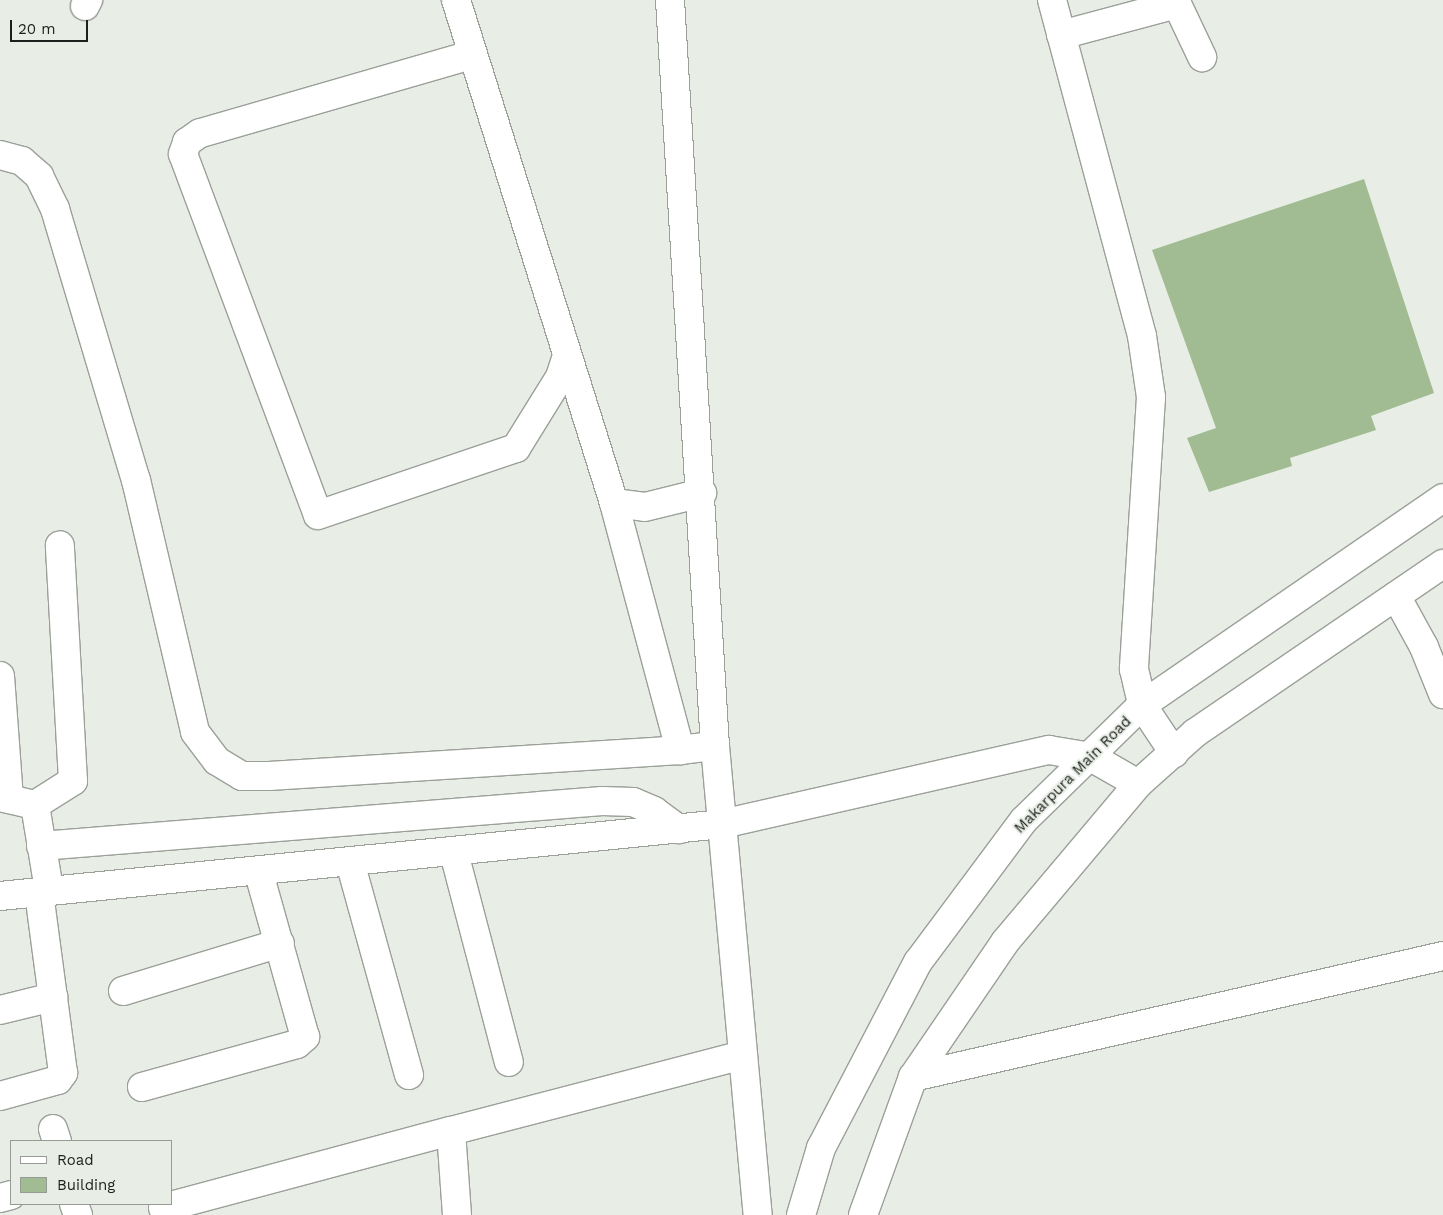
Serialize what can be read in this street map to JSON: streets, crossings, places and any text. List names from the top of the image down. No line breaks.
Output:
{"streets":{"main road":["Makarpura Main Road"]},"legend":["Road","Building"],"scale_bar":"20 m"}
